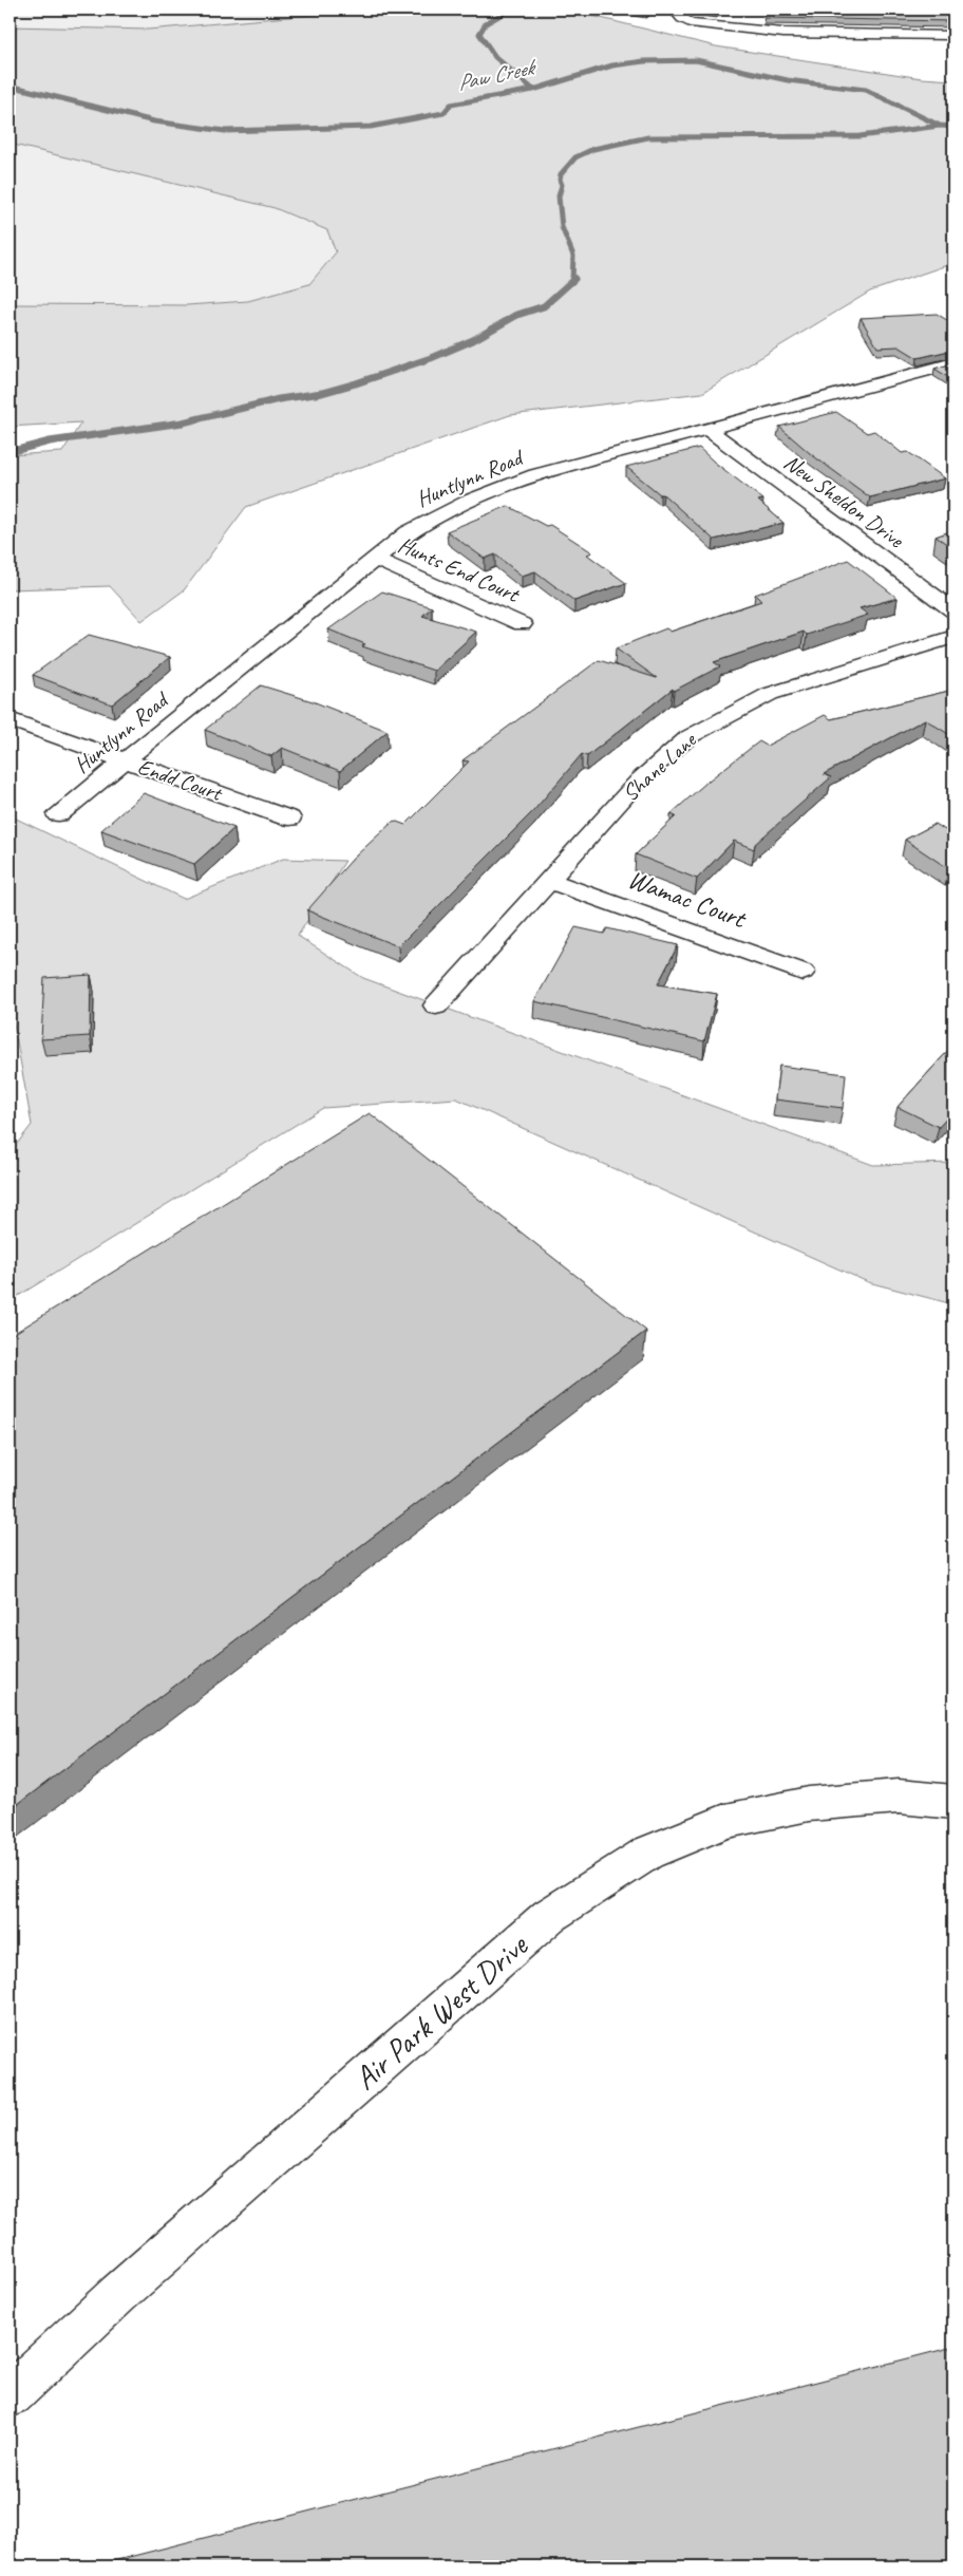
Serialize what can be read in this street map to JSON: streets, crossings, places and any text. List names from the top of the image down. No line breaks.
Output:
{"streets":{"street":["Huntlynn Road","New Sheldon Drive","Hunts End Court","Shane Lane","Endd Court","Wamac Court","Air Park West Drive"]},"crossings":[["Huntlynn Road","New Sheldon Drive"],["Huntlynn Road","Hunts End Court"],["Huntlynn Road","Endd Court"],["Shane Lane","Wamac Court"]],"water":["Paw Creek"]}
